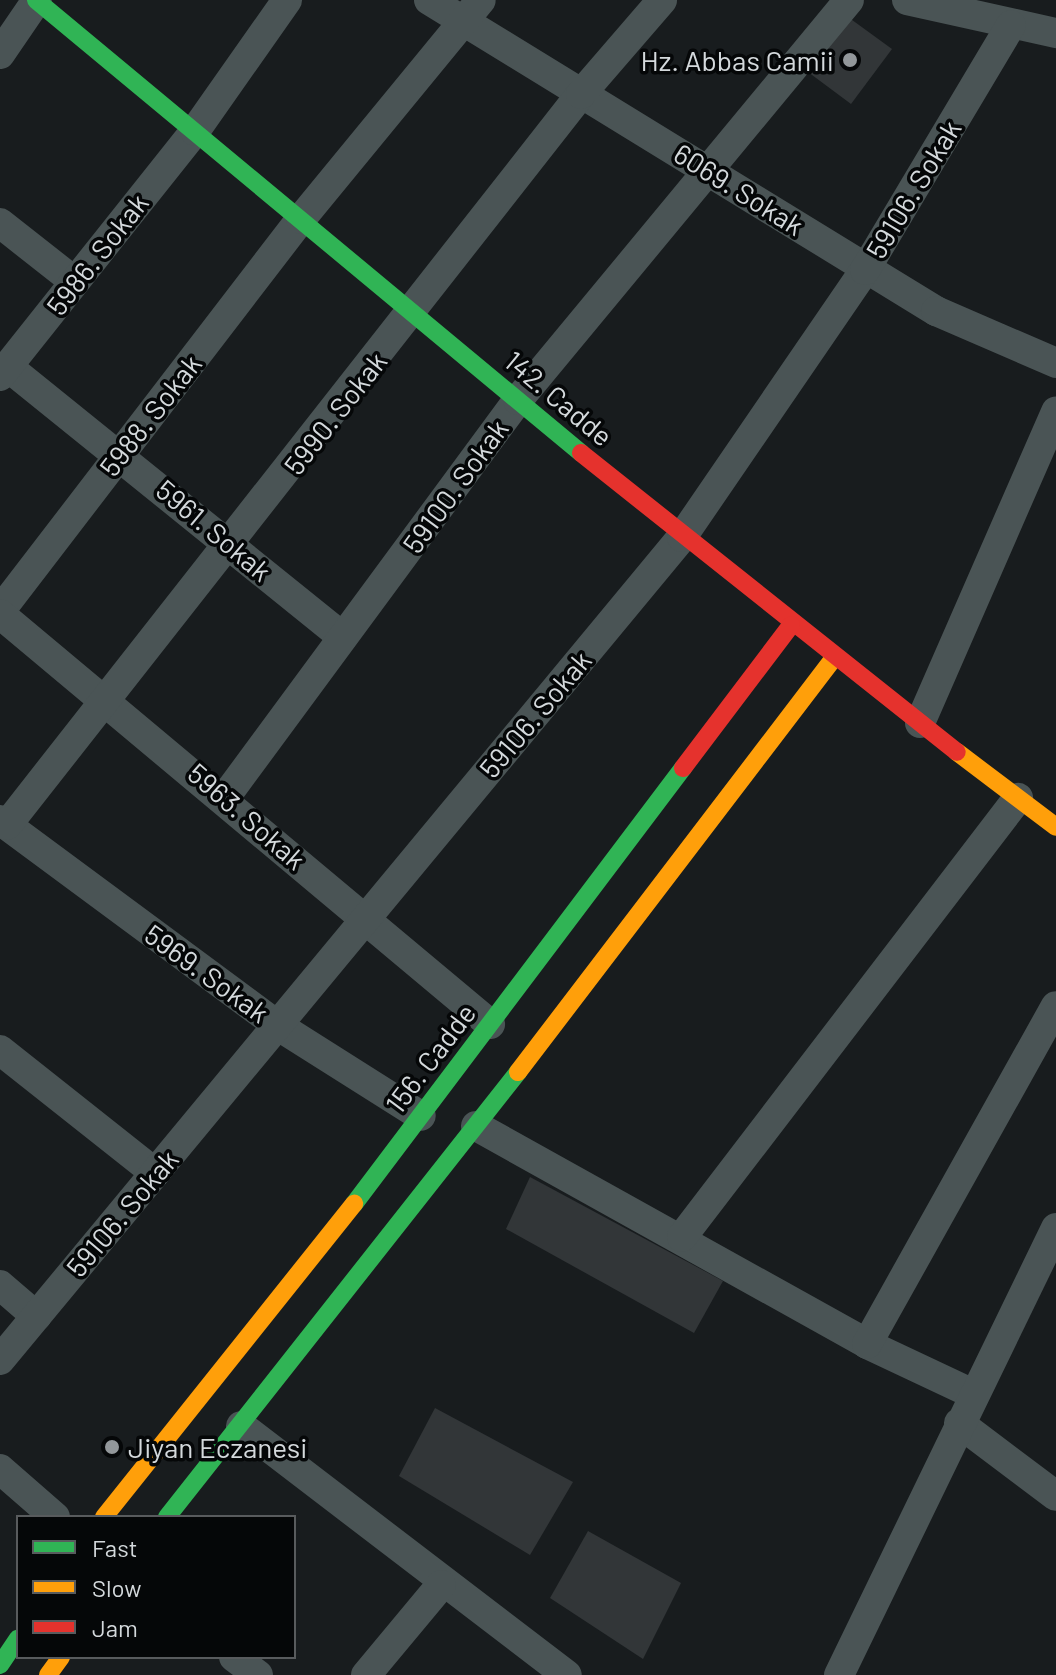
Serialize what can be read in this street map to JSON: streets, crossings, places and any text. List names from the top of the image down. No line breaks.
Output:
{"streets":{"street":["6069. Sokak","59106. Sokak","5986. Sokak","142. Cadde","5990. Sokak","5988. Sokak","59100. Sokak","5961. Sokak","5963. Sokak","5969. Sokak","156. Cadde"]},"crossings":[["6069. Sokak","59106. Sokak"],["6069. Sokak","5990. Sokak"],["6069. Sokak","5988. Sokak"],["6069. Sokak","59100. Sokak"],["59106. Sokak","142. Cadde"],["59106. Sokak","5963. Sokak"],["59106. Sokak","5969. Sokak"],["5986. Sokak","142. Cadde"],["5986. Sokak","5961. Sokak"],["142. Cadde","5990. Sokak"],["142. Cadde","5988. Sokak"],["142. Cadde","59100. Sokak"],["142. Cadde","156. Cadde"],["5990. Sokak","5961. Sokak"],["5990. Sokak","5963. Sokak"],["5990. Sokak","5969. Sokak"],["5988. Sokak","5961. Sokak"],["5988. Sokak","5963. Sokak"],["59100. Sokak","5961. Sokak"],["59100. Sokak","5963. Sokak"],["5963. Sokak","156. Cadde"],["5969. Sokak","156. Cadde"]],"places":["Hz. Abbas Camii","Jiyan Eczanesi"],"legend":["Fast","Slow","Jam"]}
